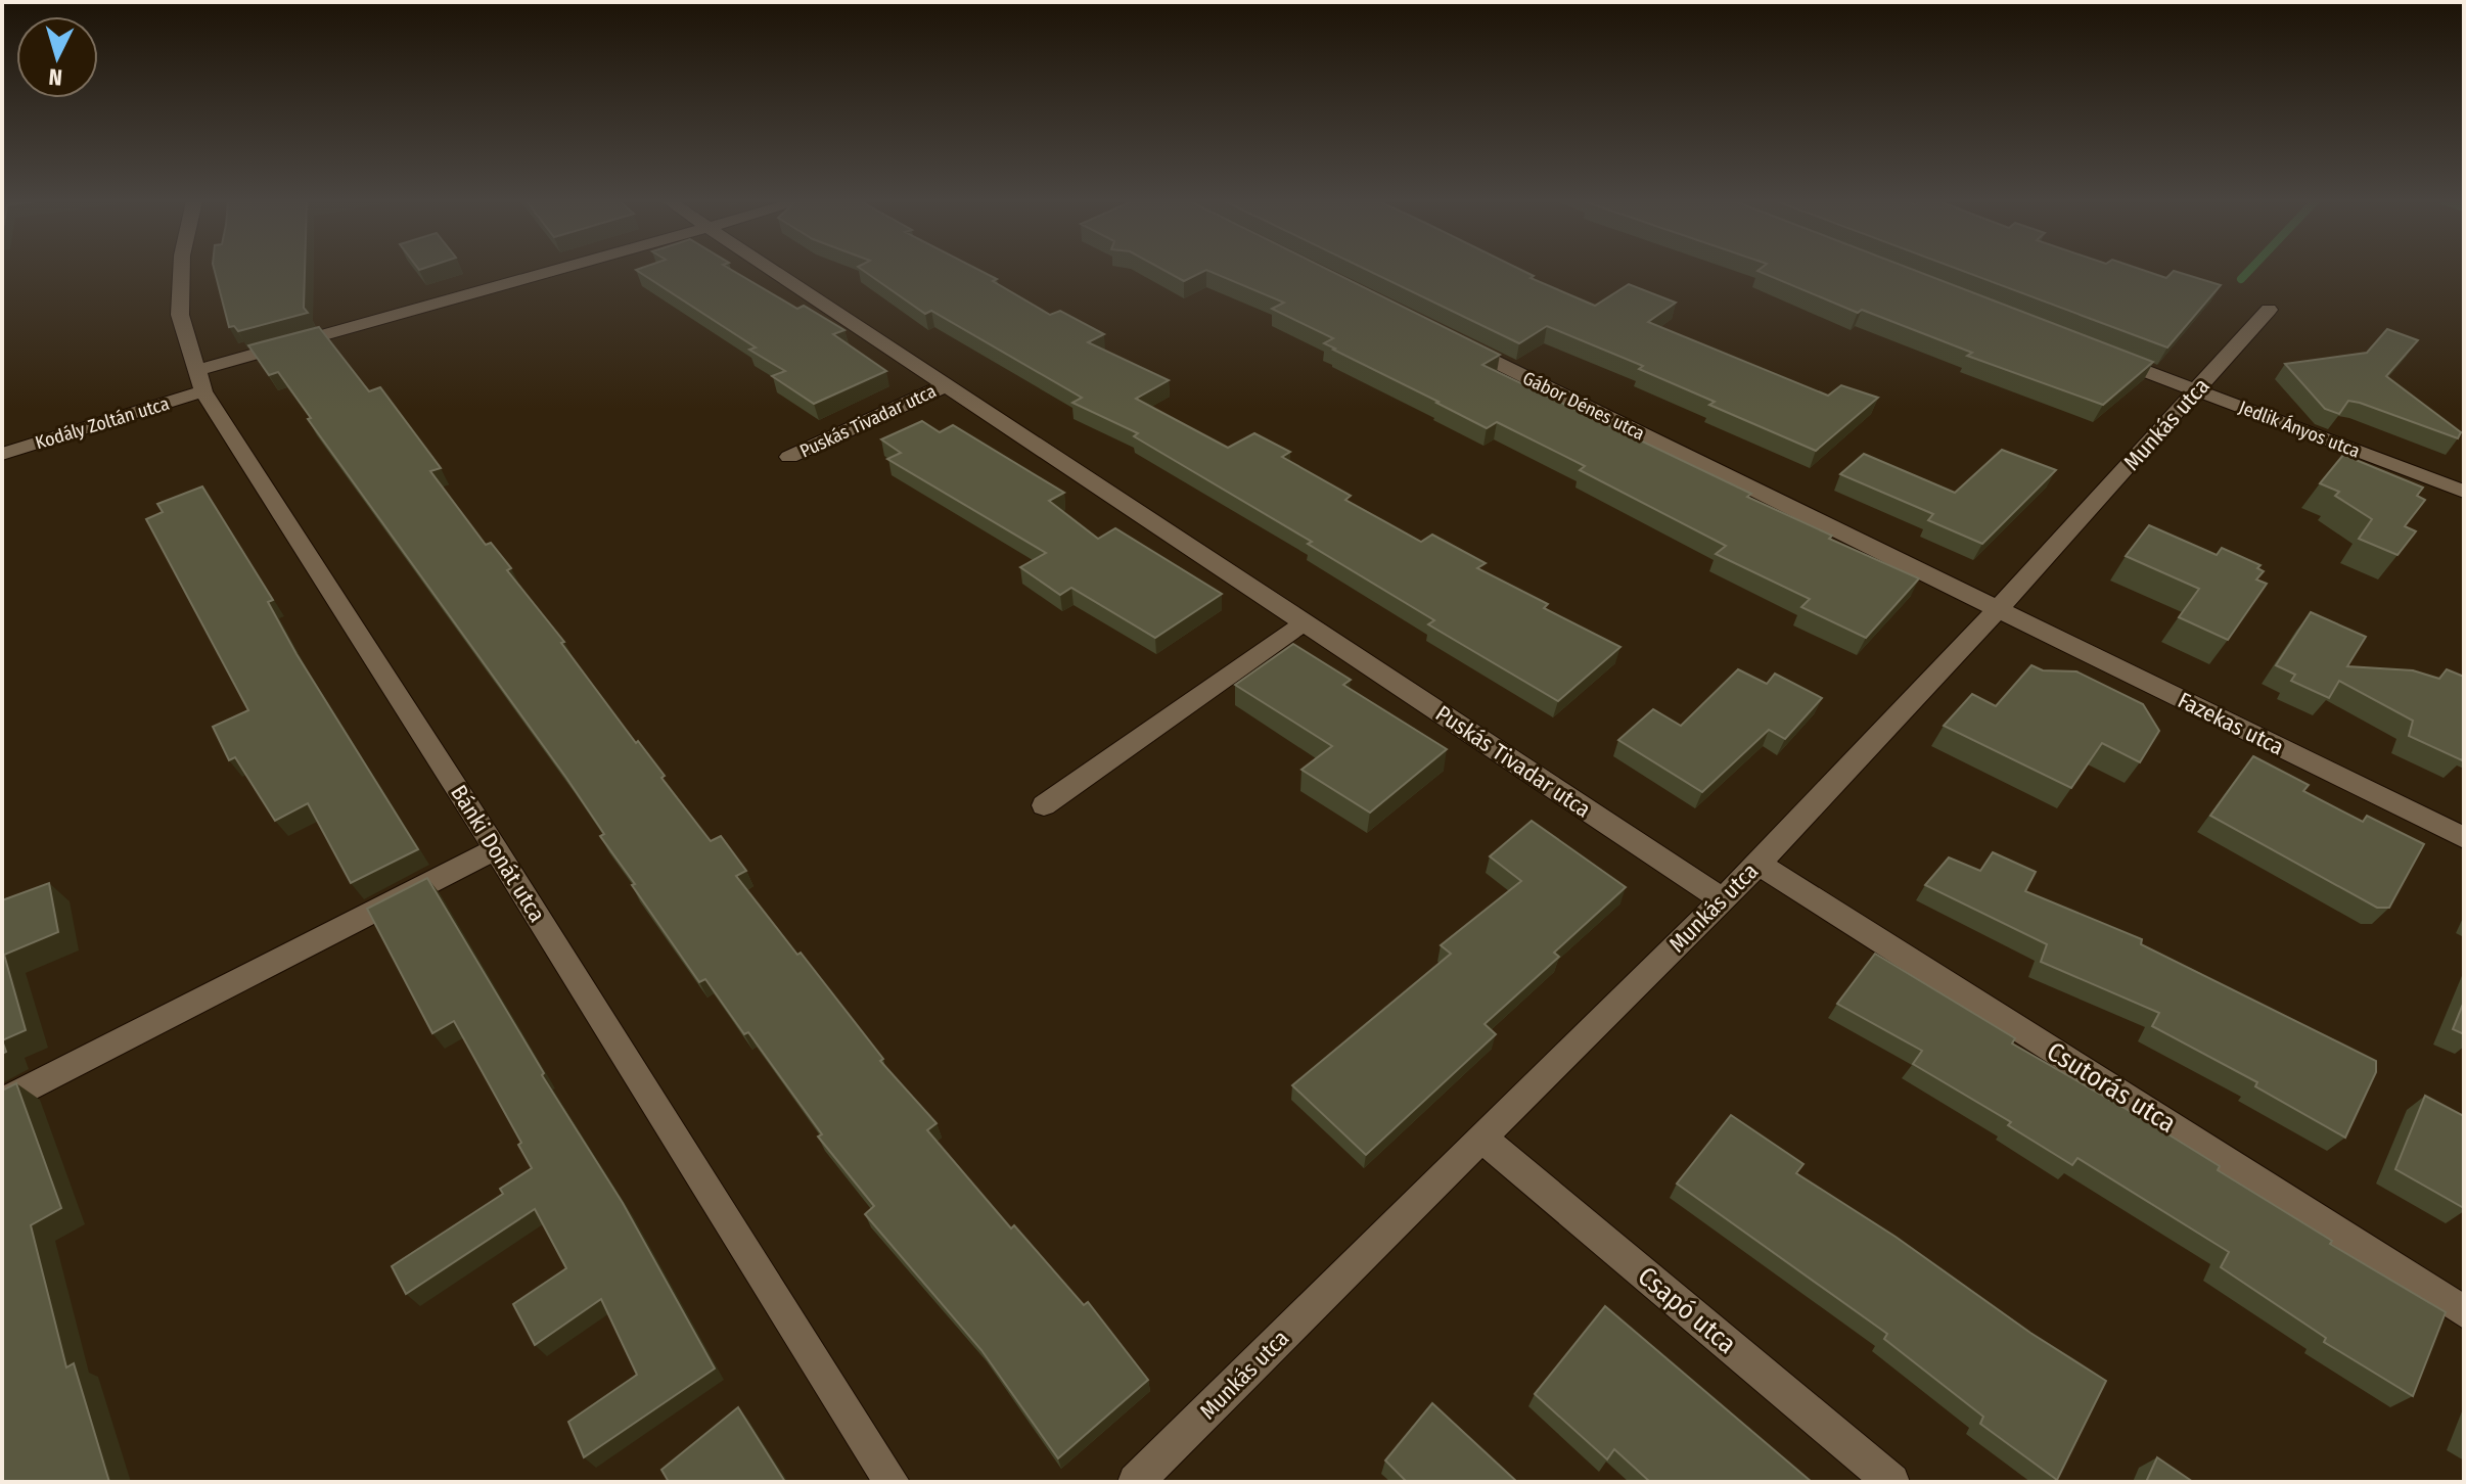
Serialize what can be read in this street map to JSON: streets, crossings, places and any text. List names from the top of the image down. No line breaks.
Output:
{"streets":{"street":["Gábor Dénes utca","Puskás Tivadar utca","Kodály Zoltán utca","Munkás utca","Jedlik Ányos utca","Fazekas utca","Bánki Donát utca","Csutorás utca","Csapó utca"]},"crossings":[["Gábor Dénes utca","Munkás utca"],["Gábor Dénes utca","Fazekas utca"],["Puskás Tivadar utca","Munkás utca"],["Kodály Zoltán utca","Bánki Donát utca"],["Munkás utca","Jedlik Ányos utca"],["Munkás utca","Fazekas utca"],["Munkás utca","Csutorás utca"],["Munkás utca","Csapó utca"]],"north":"bottom"}
